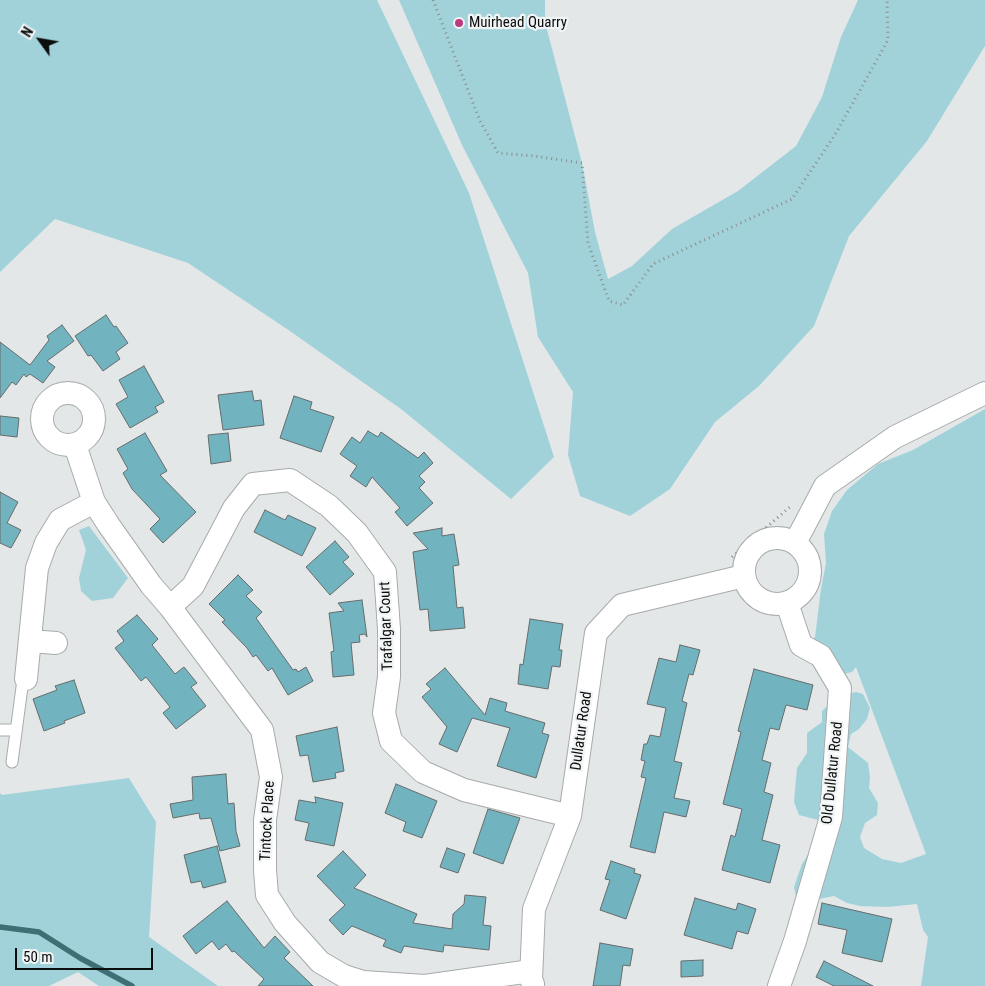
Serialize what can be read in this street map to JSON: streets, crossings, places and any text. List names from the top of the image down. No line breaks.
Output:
{"streets":{"street":["Trafalgar Court","Dullatur Road","Old Dullatur Road","Tintock Place"]},"crossings":[["Trafalgar Court","Dullatur Road"],["Trafalgar Court","Tintock Place"],["Dullatur Road","Old Dullatur Road"],["Dullatur Road","Tintock Place"]],"places":["Muirhead Quarry"],"scale_bar":"50 m","north":"top left"}
